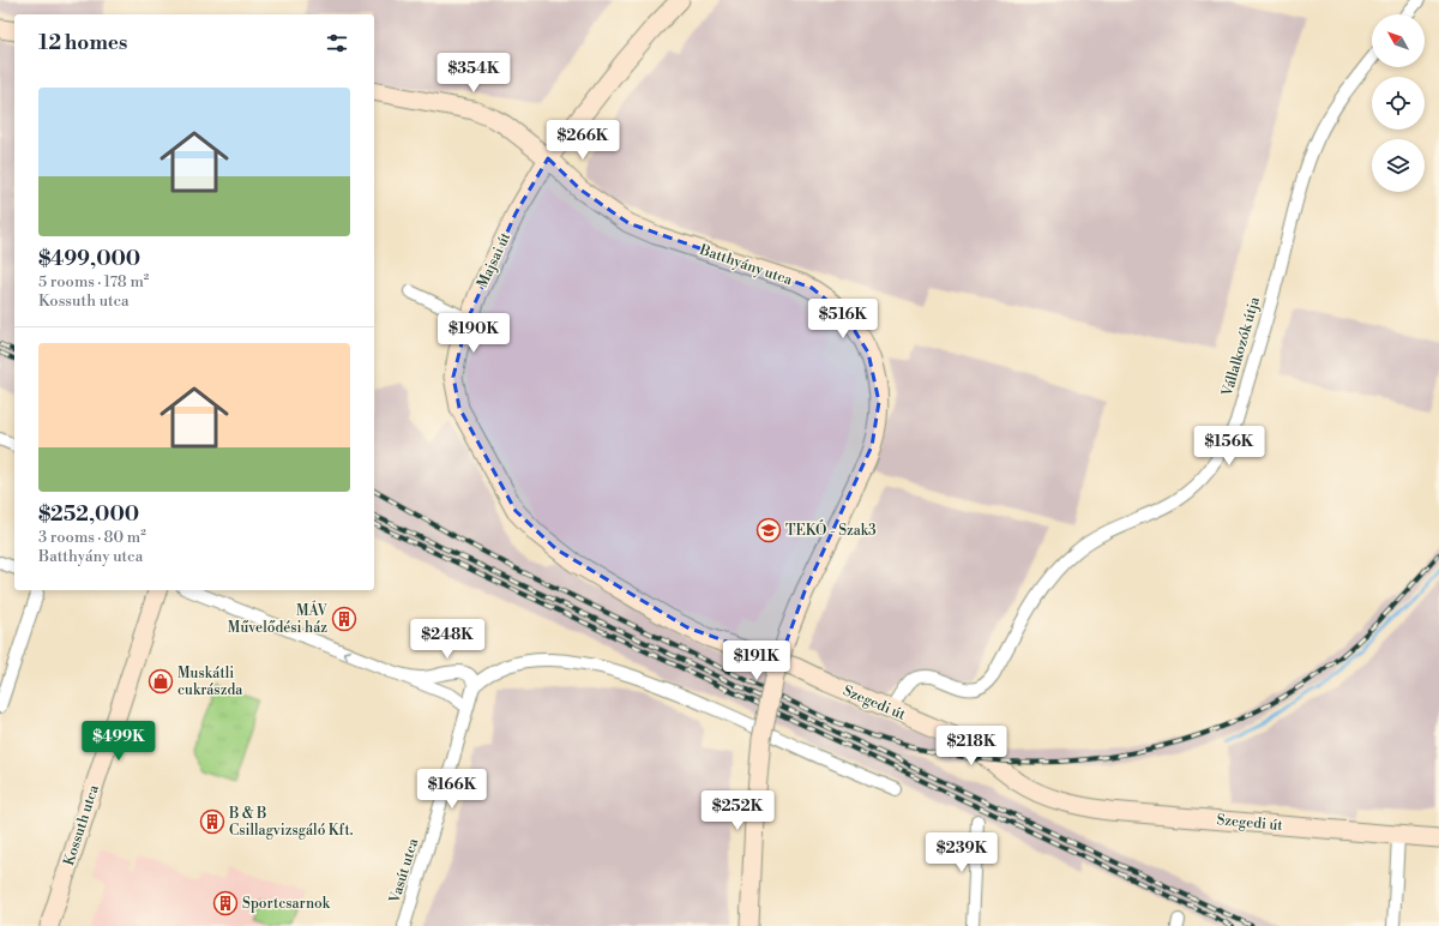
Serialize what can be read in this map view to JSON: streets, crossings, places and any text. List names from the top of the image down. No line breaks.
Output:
{"streets":{"main road":["Majsai út","Batthyány utca","Szegedi út","Kossuth utca"],"street":["Vállalkozók útja","Vasút utca"]},"crossings":[["Majsai út","Batthyány utca"],["Majsai út","Szegedi út"],["Vállalkozók útja","Szegedi út"]],"places":{"school or university":["TEKÓ - Szak3"],"building":["MÁV Művelődési ház","B & B Csillagvizsgáló Kft.","Sportcsarnok"],"shop":["Muskátli cukrászda"]},"north":"top left","page":{"heading":"12 homes","price":["$354K","$266K","$516K","$190K","$156K","$248K","$191K","$499K","$218K","$166K","$252K","$239K"],"list":[{"name":"$499,000","note":"5 rooms · 178 m² · Kossuth utca"},{"name":"$252,000","note":"3 rooms · 80 m² · Batthyány utca"}]}}
